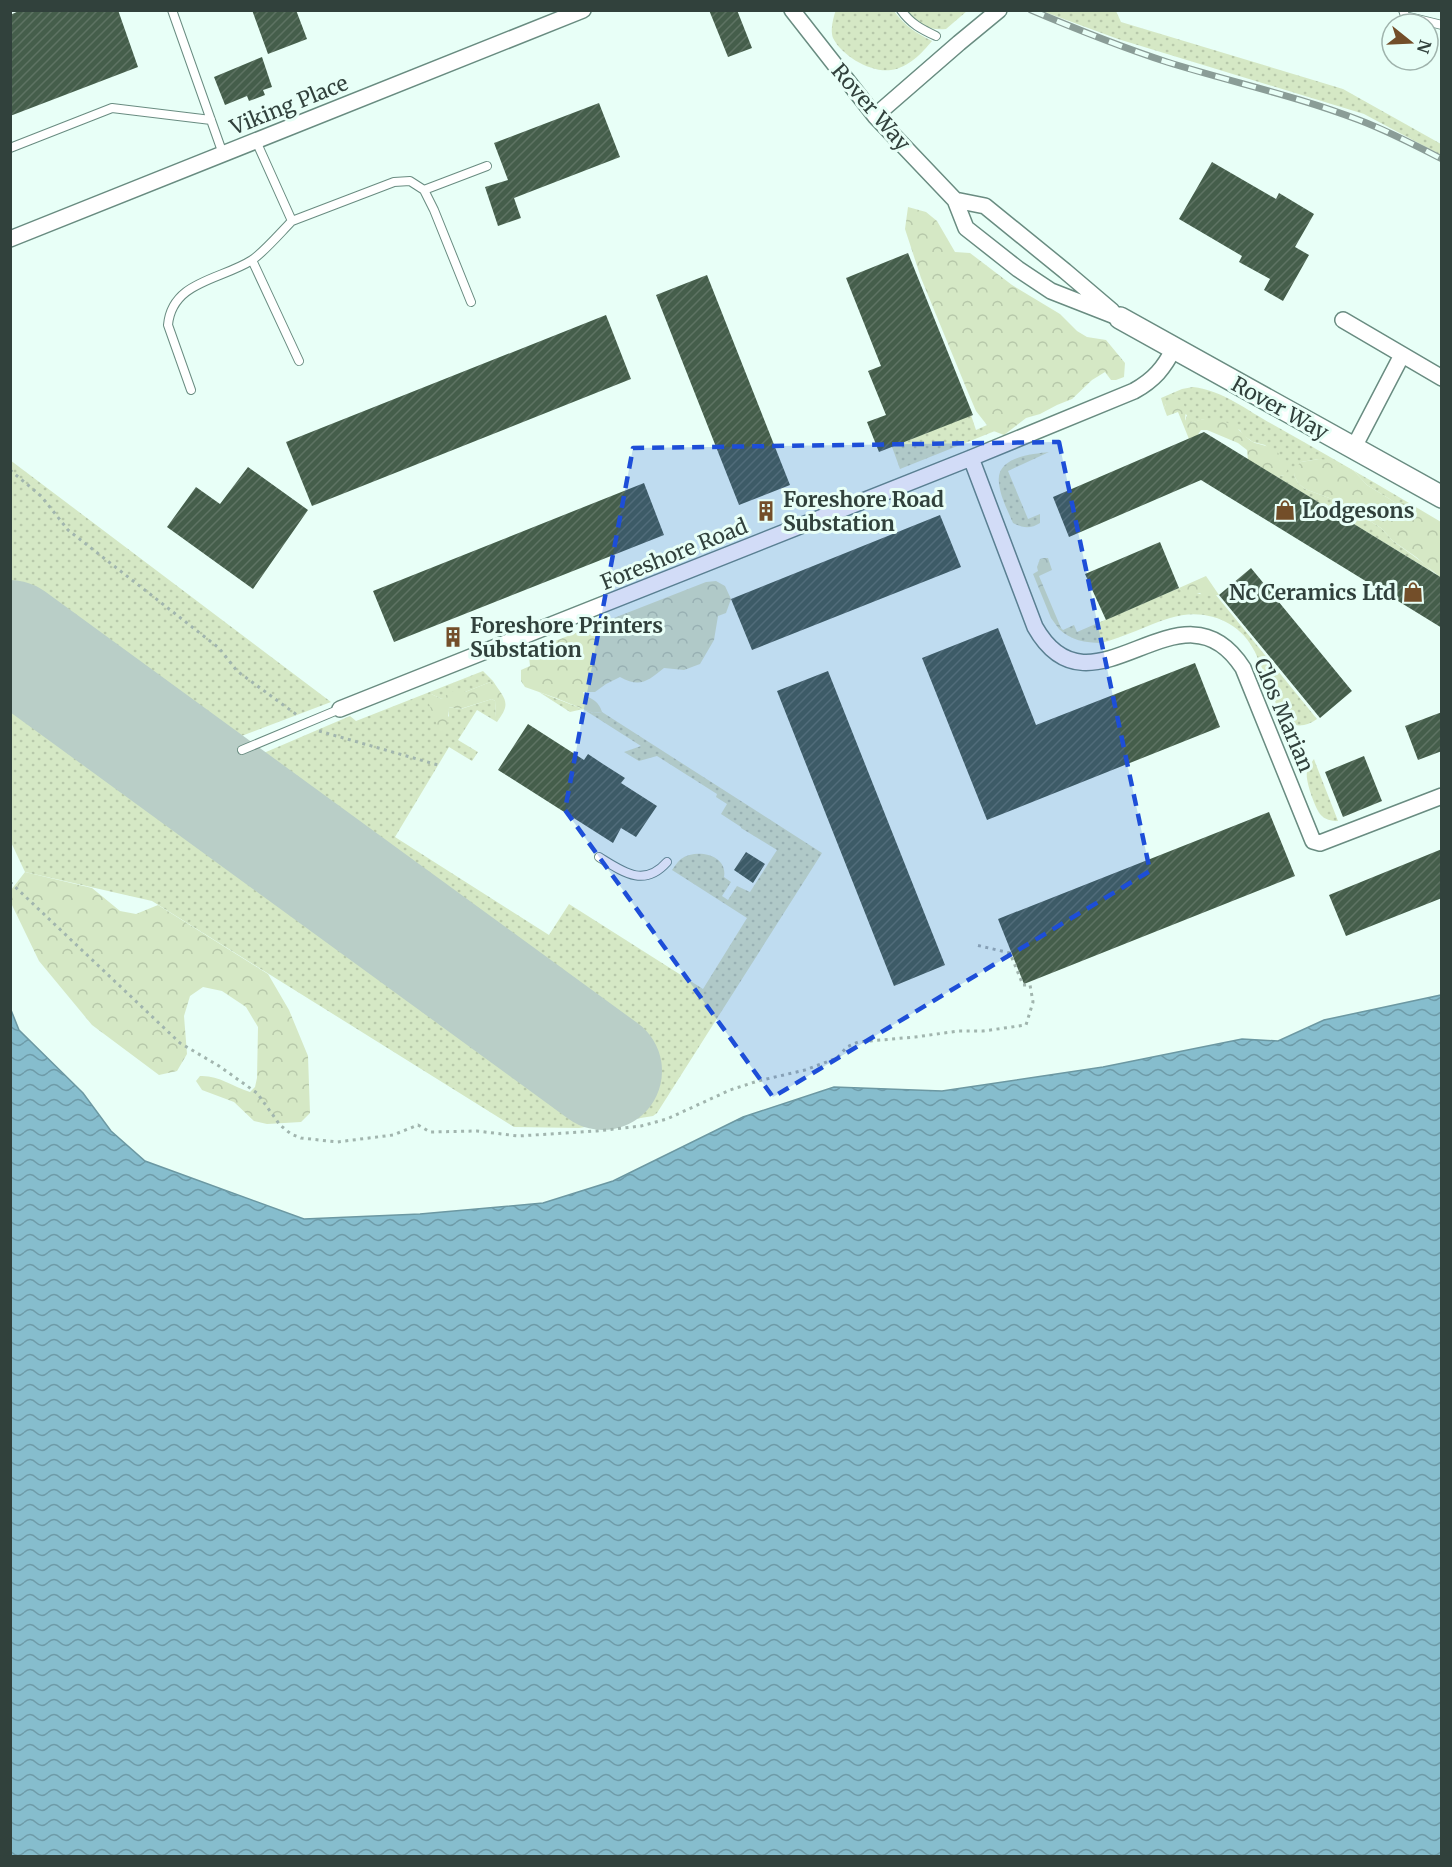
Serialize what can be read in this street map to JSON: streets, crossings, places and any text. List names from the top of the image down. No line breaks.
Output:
{"streets":{"street":["Viking Place","Rover Way","Foreshore Road","Clos Marian"]},"crossings":[["Rover Way","Foreshore Road"],["Foreshore Road","Clos Marian"]],"places":{"shop":["Lodgesons","Nc Ceramics Ltd"],"building":["Foreshore Road Substation","Foreshore Printers Substation"]},"north":"right"}
